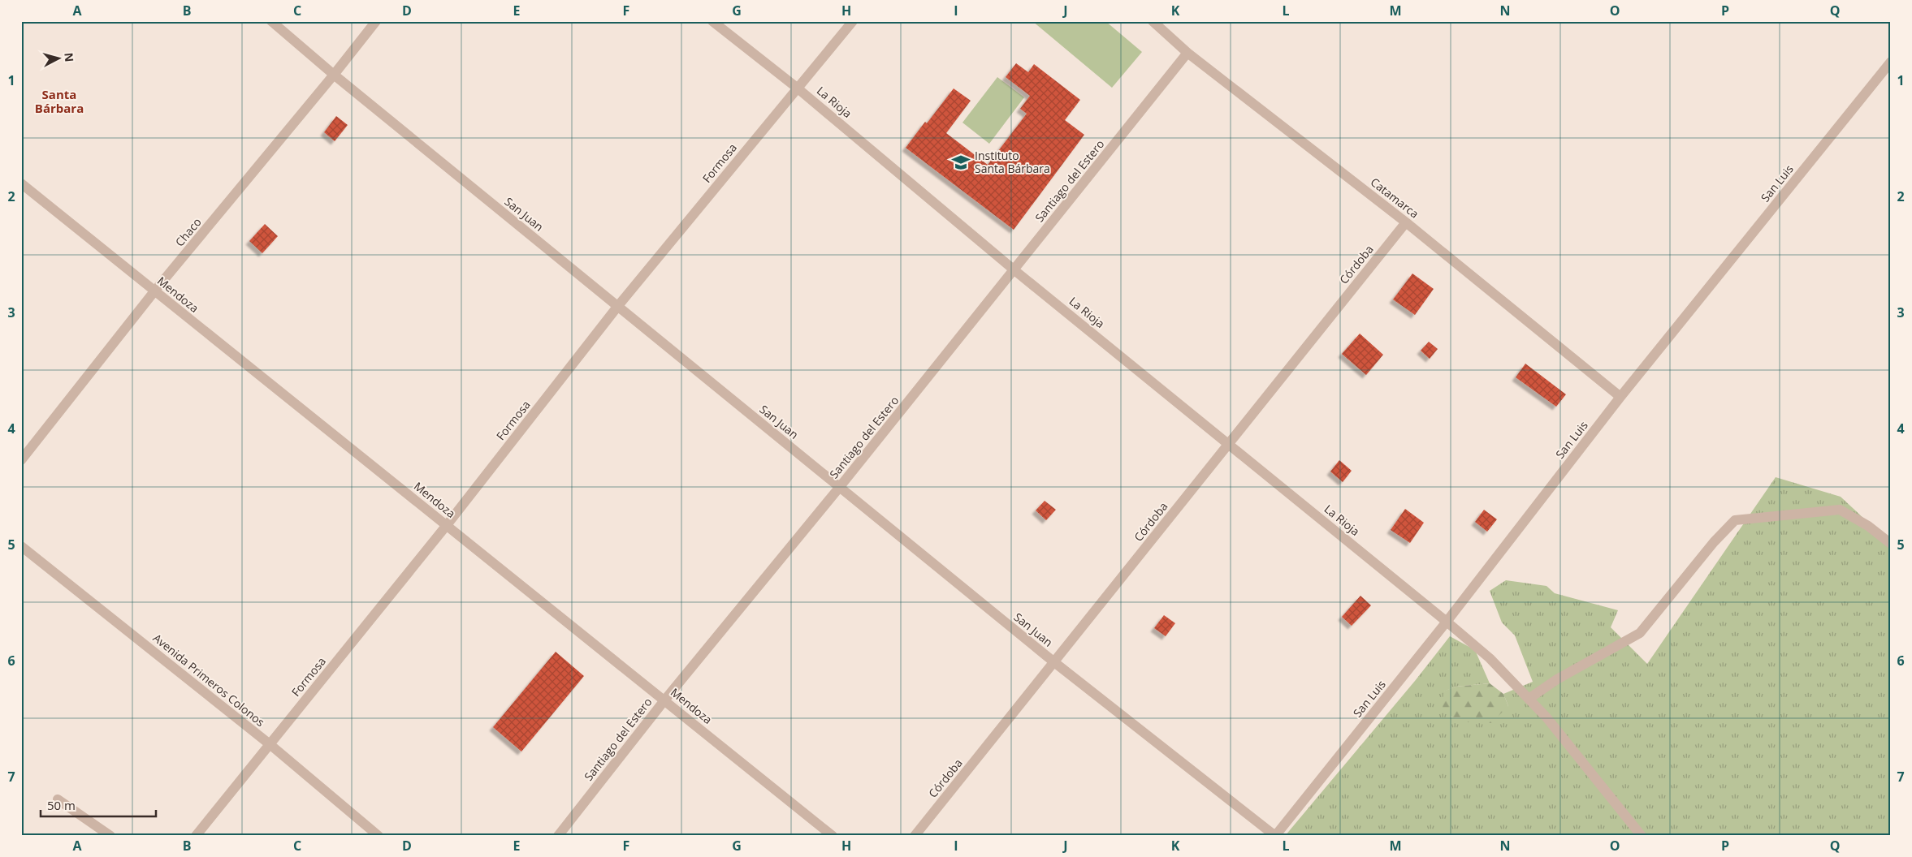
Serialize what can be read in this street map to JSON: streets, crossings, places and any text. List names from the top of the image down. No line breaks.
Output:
{"streets":{"street":["La Rioja","Formosa","Santiago del Estero","San Luis","Catamarca","San Juan","Chaco","Córdoba","Mendoza","Avenida Primeros Colonos"]},"crossings":[["La Rioja","Formosa"],["La Rioja","Santiago del Estero"],["La Rioja","San Luis"],["La Rioja","Córdoba"],["Formosa","San Juan"],["Formosa","Mendoza"],["Formosa","Avenida Primeros Colonos"],["Santiago del Estero","Catamarca"],["Santiago del Estero","San Juan"],["Santiago del Estero","Mendoza"],["San Luis","Catamarca"],["San Luis","San Juan"],["Catamarca","Córdoba"],["San Juan","Chaco"],["San Juan","Córdoba"],["Chaco","Mendoza"]],"districts":["Santa Bárbara"],"places":{"school or university":["Instituto Santa Bárbara"]},"scale_bar":"50 m","north":"right","grid":{"columns":["A","B","C","D","E","F","G","H","I","J","K","L","M","N","O","P","Q"],"rows":["1","2","3","4","5","6","7"]}}
